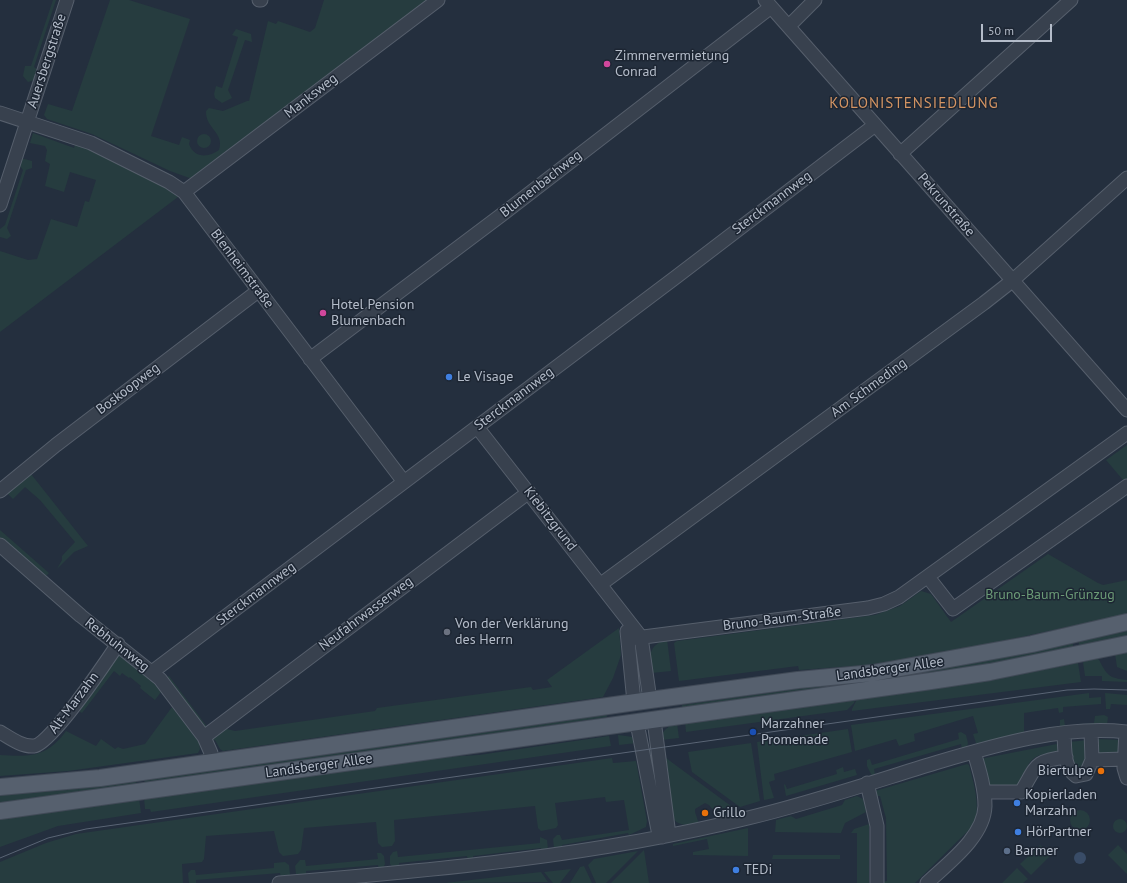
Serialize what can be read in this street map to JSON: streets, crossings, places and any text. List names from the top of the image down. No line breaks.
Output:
{"streets":{"main road":["Landsberger Allee"],"street":["Auersbergstraße","Manksweg","Blumenbachweg","Sterckmannweg","Pekrunstraße","Blenheimstraße","Am Schmeding","Boskoopweg","Kiebitzgrund","Neufahrwasserweg","Bruno-Baum-Straße","Rebhuhnweg","Alt-Marzahn"]},"crossings":[["Auersbergstraße","Blenheimstraße"],["Manksweg","Blenheimstraße"],["Blumenbachweg","Pekrunstraße"],["Blumenbachweg","Blenheimstraße"],["Sterckmannweg","Pekrunstraße"],["Sterckmannweg","Blenheimstraße"],["Sterckmannweg","Kiebitzgrund"],["Sterckmannweg","Rebhuhnweg"],["Pekrunstraße","Am Schmeding"],["Blenheimstraße","Boskoopweg"],["Am Schmeding","Kiebitzgrund"],["Kiebitzgrund","Neufahrwasserweg"],["Kiebitzgrund","Bruno-Baum-Straße"],["Kiebitzgrund","Landsberger Allee"],["Neufahrwasserweg","Rebhuhnweg"],["Rebhuhnweg","Landsberger Allee"],["Rebhuhnweg","Alt-Marzahn"]],"districts":["KOLONISTENSIEDLUNG"],"parks":["Bruno-Baum-Grünzug"],"places":["Zimmervermietung Conrad","Hotel Pension Blumenbach","Le Visage","Von der Verklärung des Herrn","Marzahner Promenade","Biertulpe","Kopierladen Marzahn","Grillo","HörPartner","Barmer","TEDi"],"scale_bar":"50 m"}
